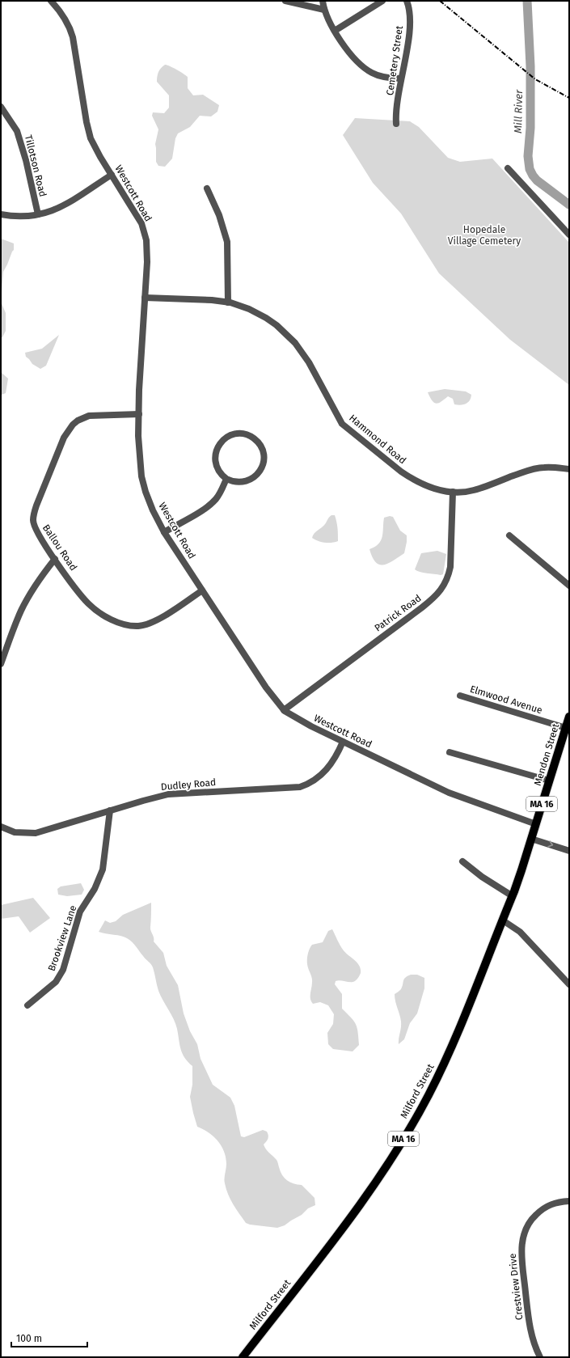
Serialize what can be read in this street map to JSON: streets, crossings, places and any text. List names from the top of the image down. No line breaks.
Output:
{"streets":{"main road":["Mendon Street","MA 16","Milford Street"],"street":["Cemetery Street","Tillotson Road","Westcott Road","Hammond Road","Ballou Road","Patrick Road","Elmwood Avenue","Dudley Road","Brookview Lane","Crestview Drive"]},"crossings":[["Westcott Road","Hammond Road"],["Westcott Road","Ballou Road"],["Westcott Road","Patrick Road"],["Westcott Road","Mendon Street"],["Westcott Road","Dudley Road"],["Hammond Road","Patrick Road"],["Elmwood Avenue","Mendon Street"],["Mendon Street","Milford Street"],["Dudley Road","Brookview Lane"]],"water":["Mill River"],"parks":["Hopedale Village Cemetery"],"scale_bar":"100 m"}
